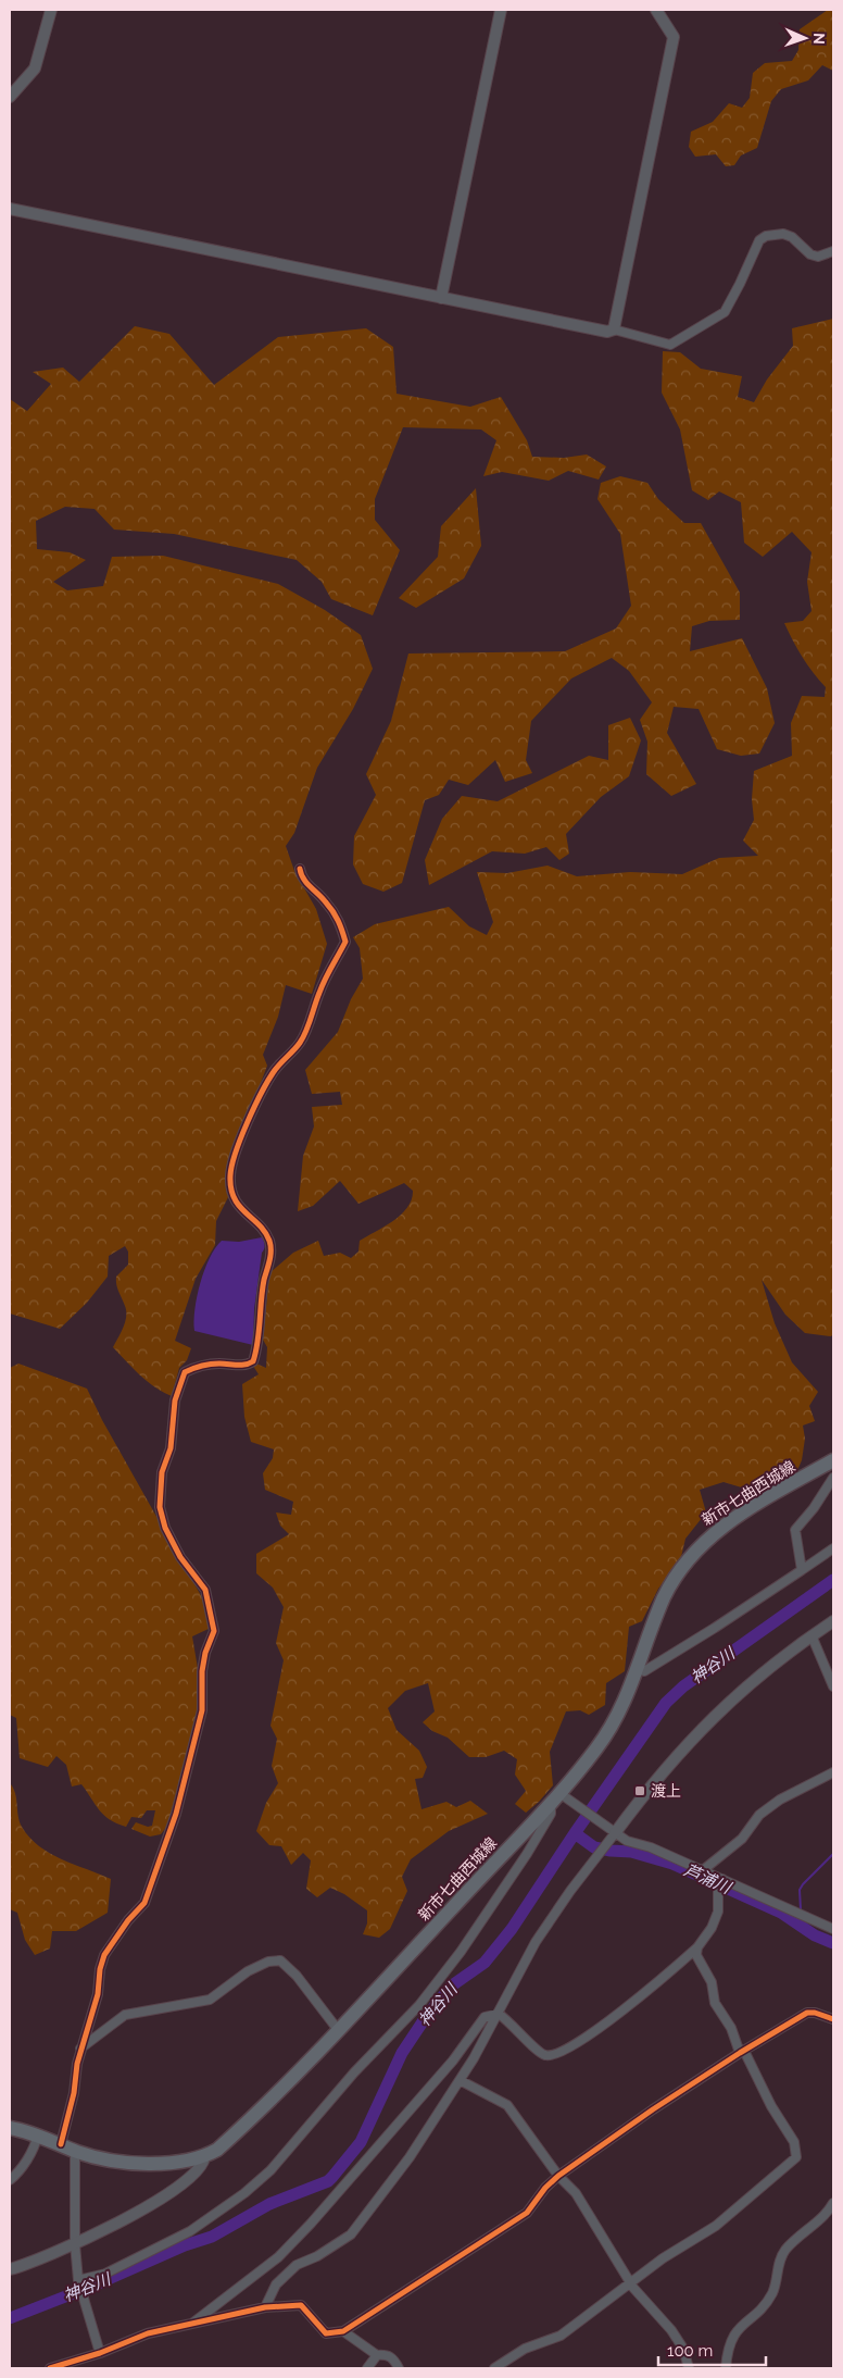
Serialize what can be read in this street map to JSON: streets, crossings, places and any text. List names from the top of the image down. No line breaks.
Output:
{"streets":{"main road":["新市七曲西城線"]},"water":["神谷川","芦浦川"],"places":{"transit":["渡上"]},"scale_bar":"100 m","north":"right"}
